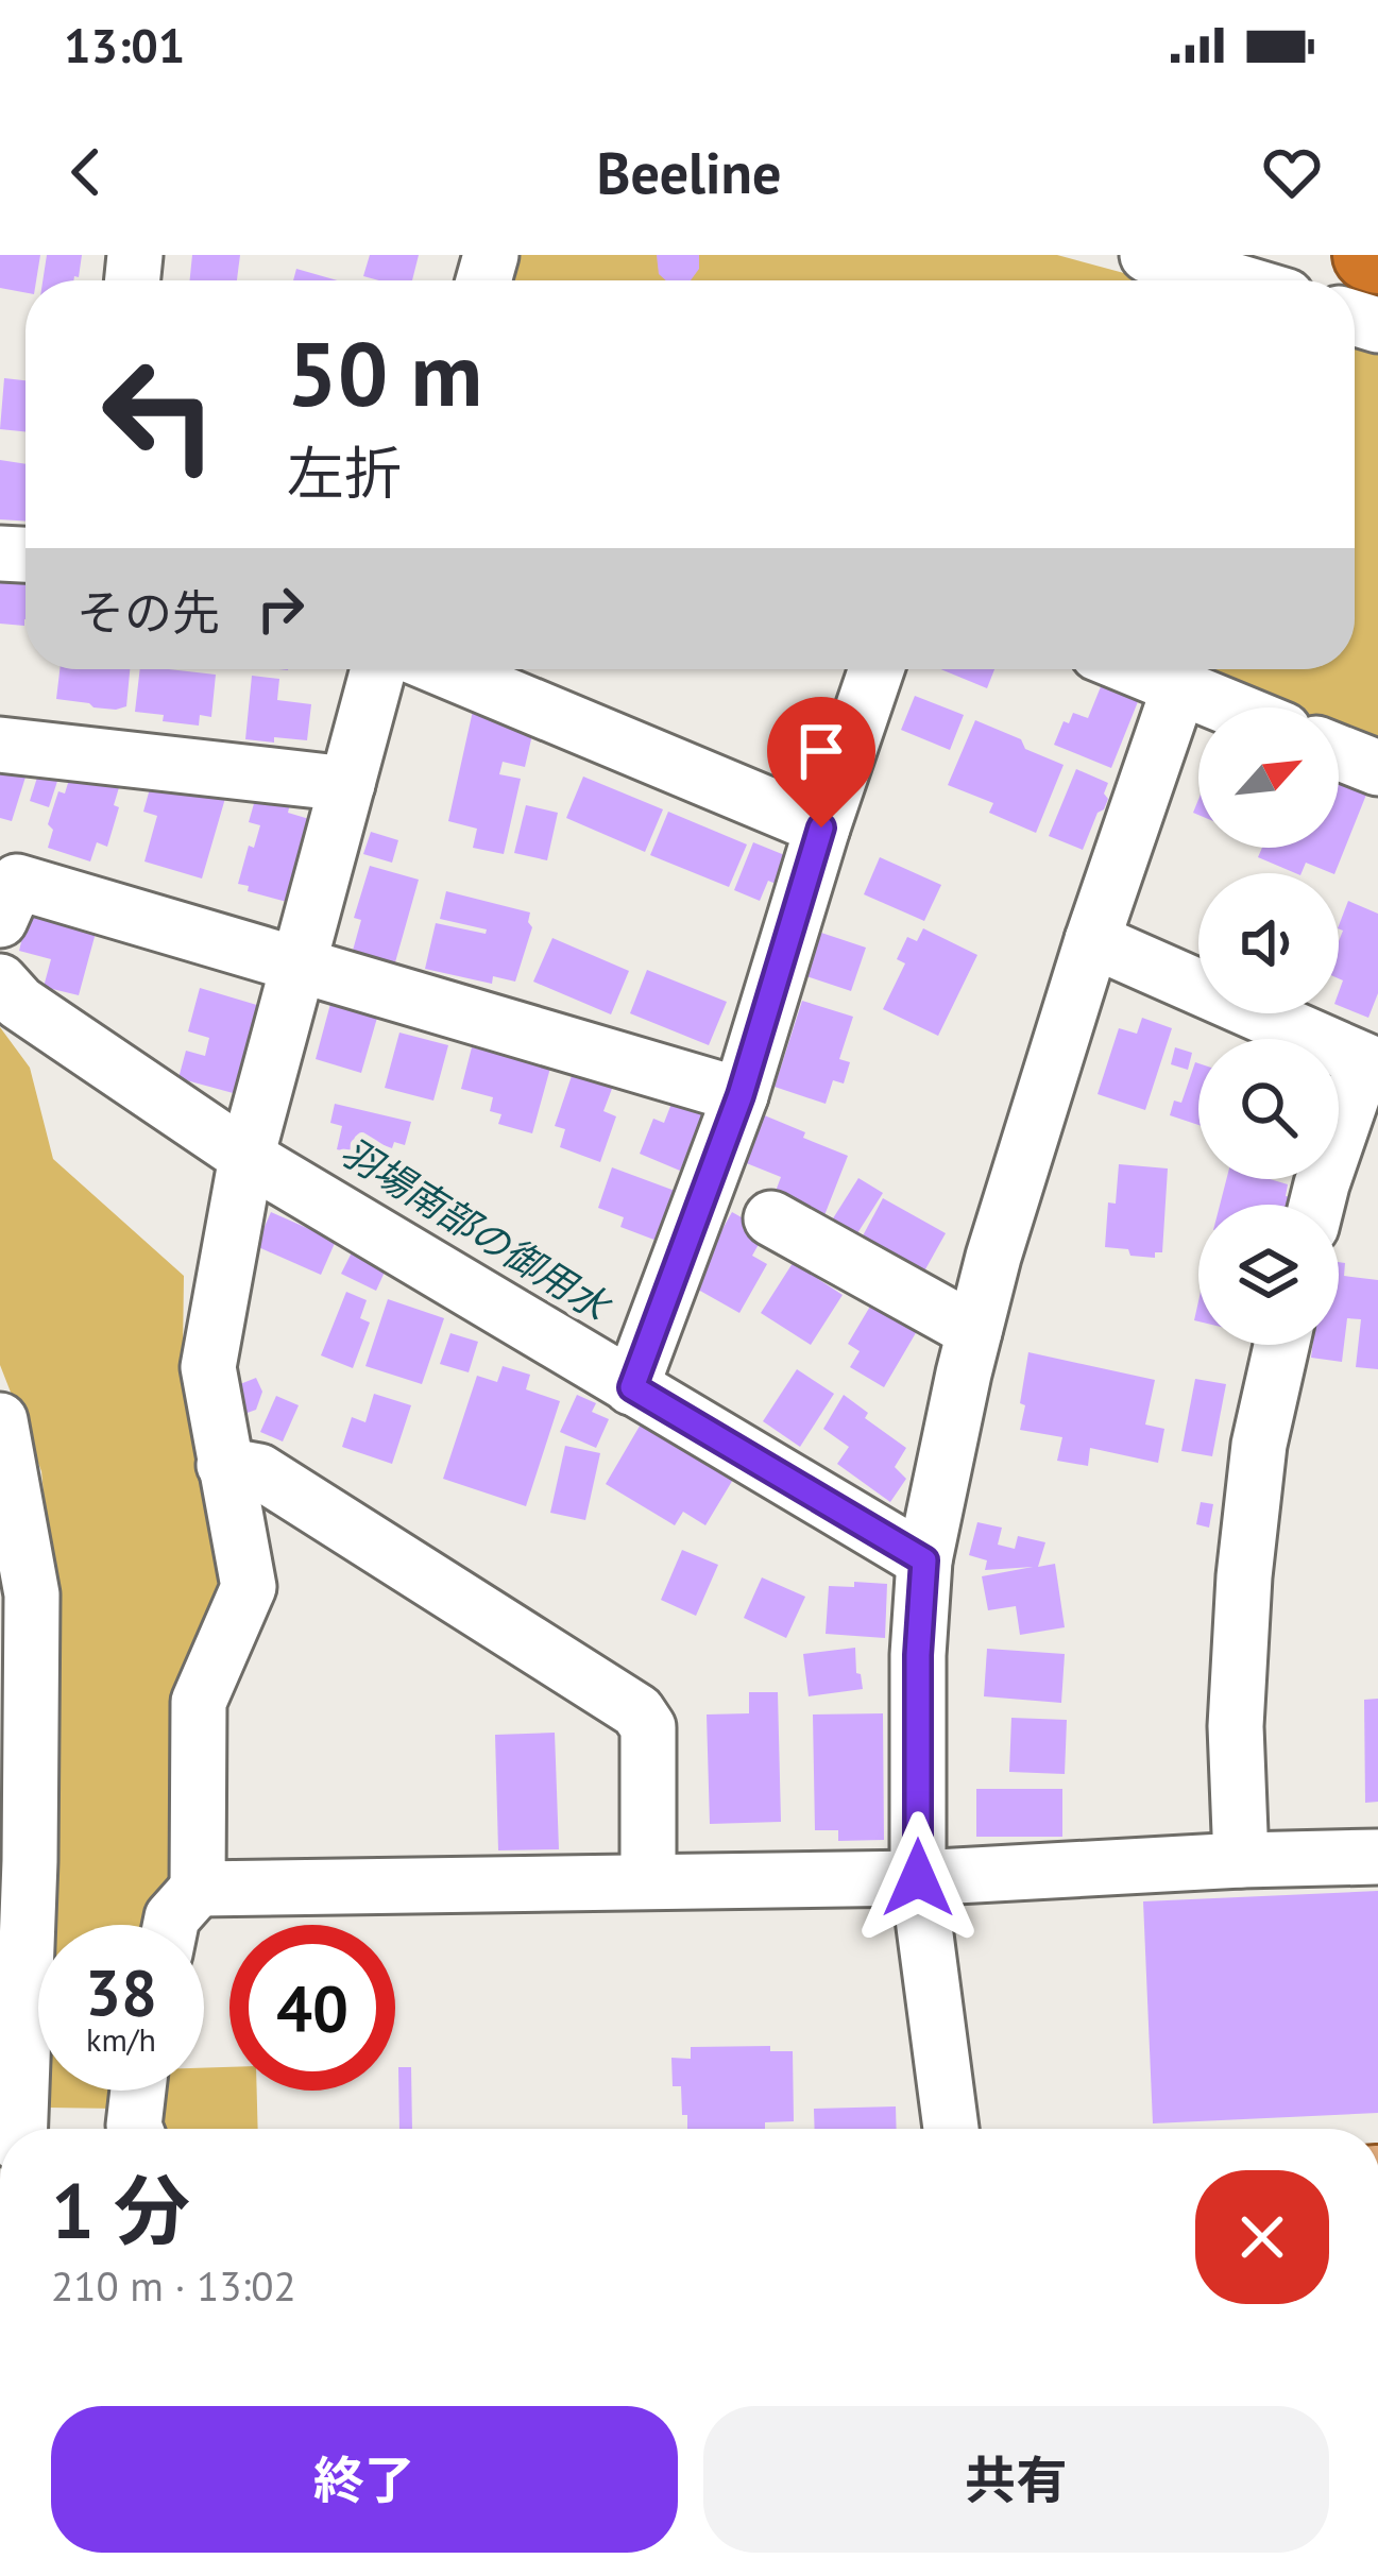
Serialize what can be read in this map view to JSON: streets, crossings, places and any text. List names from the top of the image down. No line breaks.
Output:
{"water":["羽場南部の御用水"],"north":"top right","page":{"status":"13:01","header":"Beeline","turn":["50 m","左折"],"then":"その先","speed":"38 km/h","limit":"40","heading":["1 分","210 m · 13:02"],"buttons":["終了","共有"]}}
